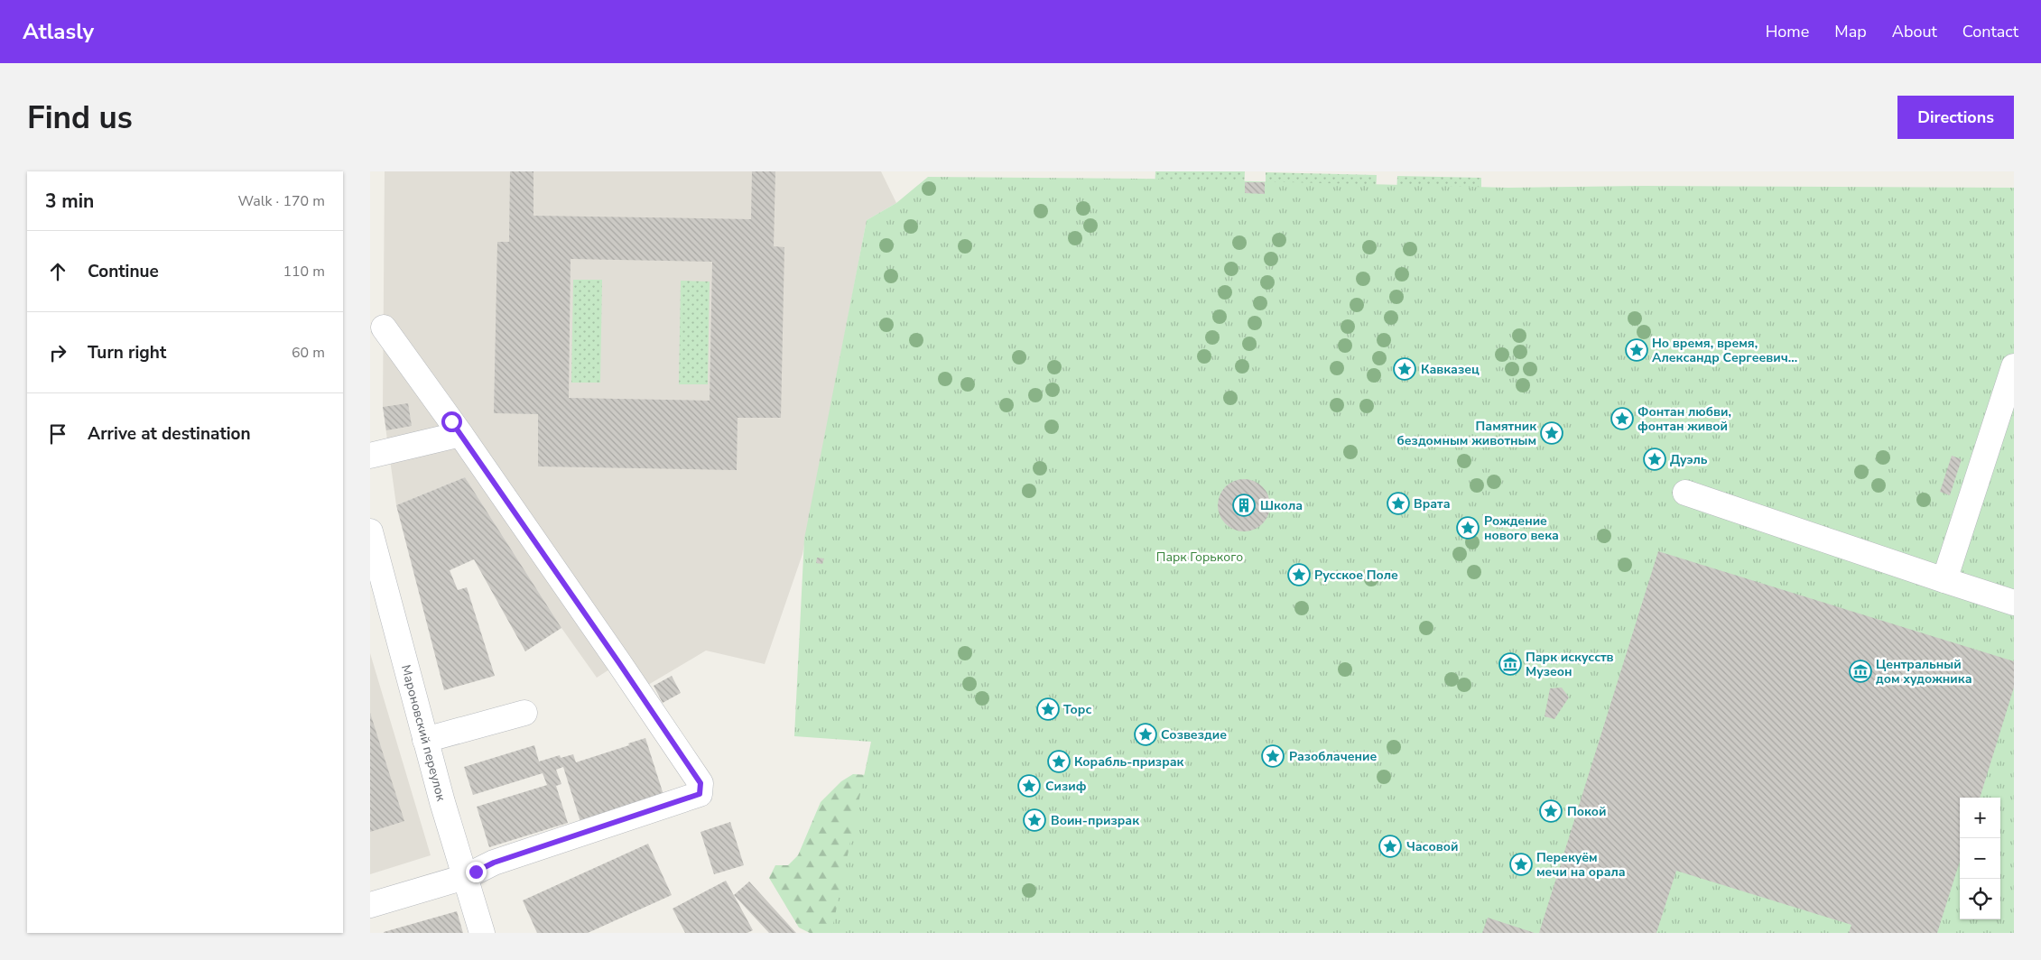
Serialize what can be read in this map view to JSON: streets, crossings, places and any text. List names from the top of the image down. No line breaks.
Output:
{"streets":{"street":["Мароновский переулок"]},"parks":["Парк Горького"],"places":{"place":["Но время, время, Александр Сергеевич...","Кавказец","Фонтан любви, фонтан живой","Памятник бездомным животным","Дуэль","Врата","Рождение нового века","Русское Поле","Торс","Созвездие","Разоблачение","Корабль-призрак","Сизиф","Покой","Воин-призрак","Часовой","Перекуём мечи на орала"],"building":["Школа"],"museum":["Парк искусств Музеон","Центральный дом художника"]},"page":{"header":"Atlasly","nav":["Home","Map","About","Contact"],"buttons":"Directions","title":"Find us","heading":["3 min","Walk · 170 m"],"list":[["Continue","110 m"],["Turn right","60 m"],"Arrive at destination"],"map_buttons":["+","−"]}}
